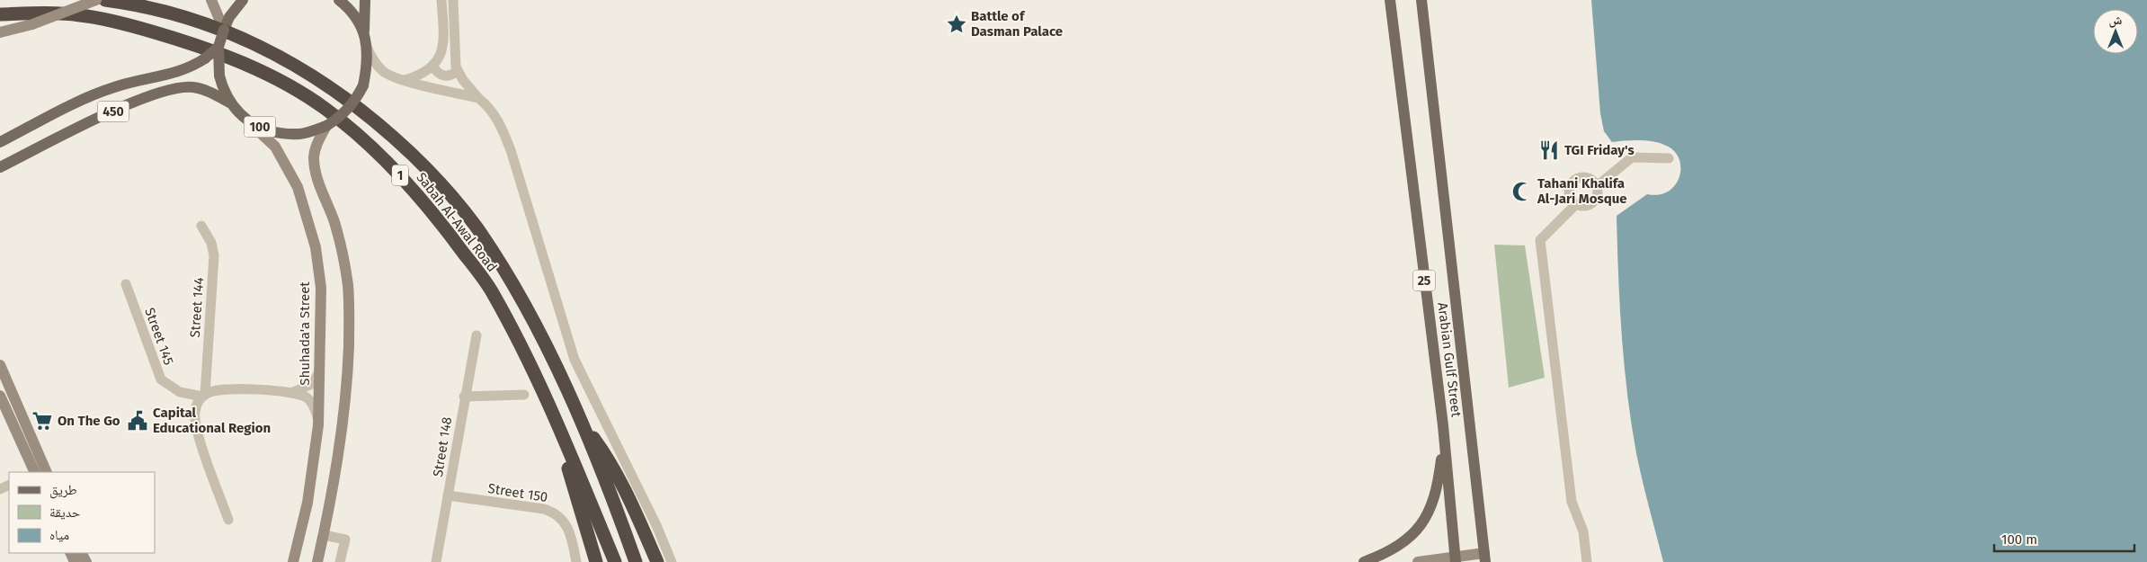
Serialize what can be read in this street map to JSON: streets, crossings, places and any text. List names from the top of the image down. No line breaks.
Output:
{"streets":{"highway":["1","Sabah Al-Awal Road"],"main road":["450","100","25","Shuhada'a Street","Arabian Gulf Street"],"street":["Street 144","Street 145","Street 148","Street 150"]},"crossings":[["450","100"],["100","Shuhada'a Street"],["Street 144","Street 145"],["Street 148","Street 150"]],"places":{"place":["Battle of Dasman Palace"],"restaurant":["TGI Friday's"],"mosque":["Tahani Khalifa Al-Jari Mosque"],"supermarket":["On The Go"],"public building":["Capital Educational Region"]},"legend":["طريق","حديقة","مياه"],"scale_bar":"100 m","north":"top"}
